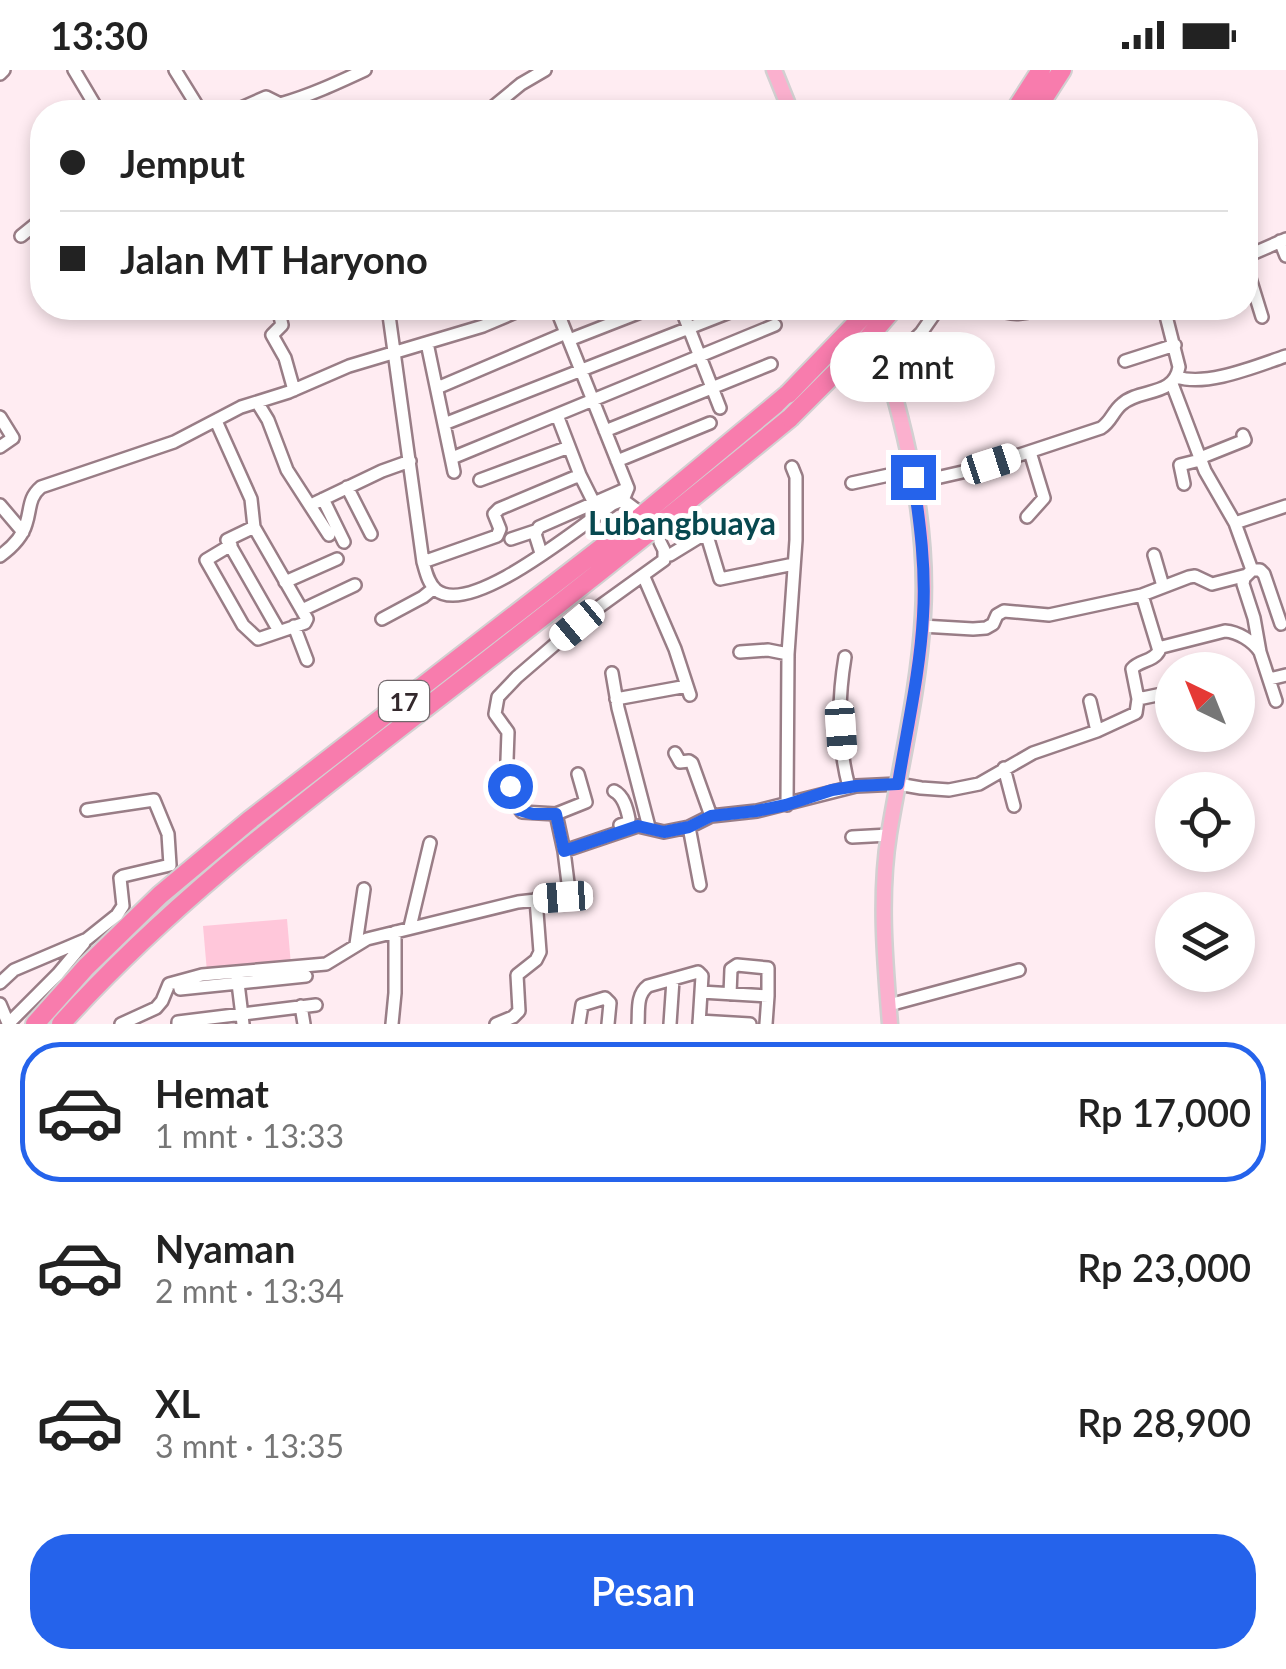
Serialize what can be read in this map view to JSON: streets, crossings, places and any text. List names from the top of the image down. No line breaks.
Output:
{"streets":{"highway":["17"]},"districts":["Lubangbuaya"],"north":"top left","page":{"status":"13:30","banner":["Jemput","Jalan MT Haryono"],"bubble":"2 mnt","list":[{"name":"Hemat","note":"1 mnt · 13:33","value":"Rp 17,000"},{"name":"Nyaman","note":"2 mnt · 13:34","value":"Rp 23,000"},{"name":"XL","note":"3 mnt · 13:35","value":"Rp 28,900"}],"buttons":"Pesan"}}
